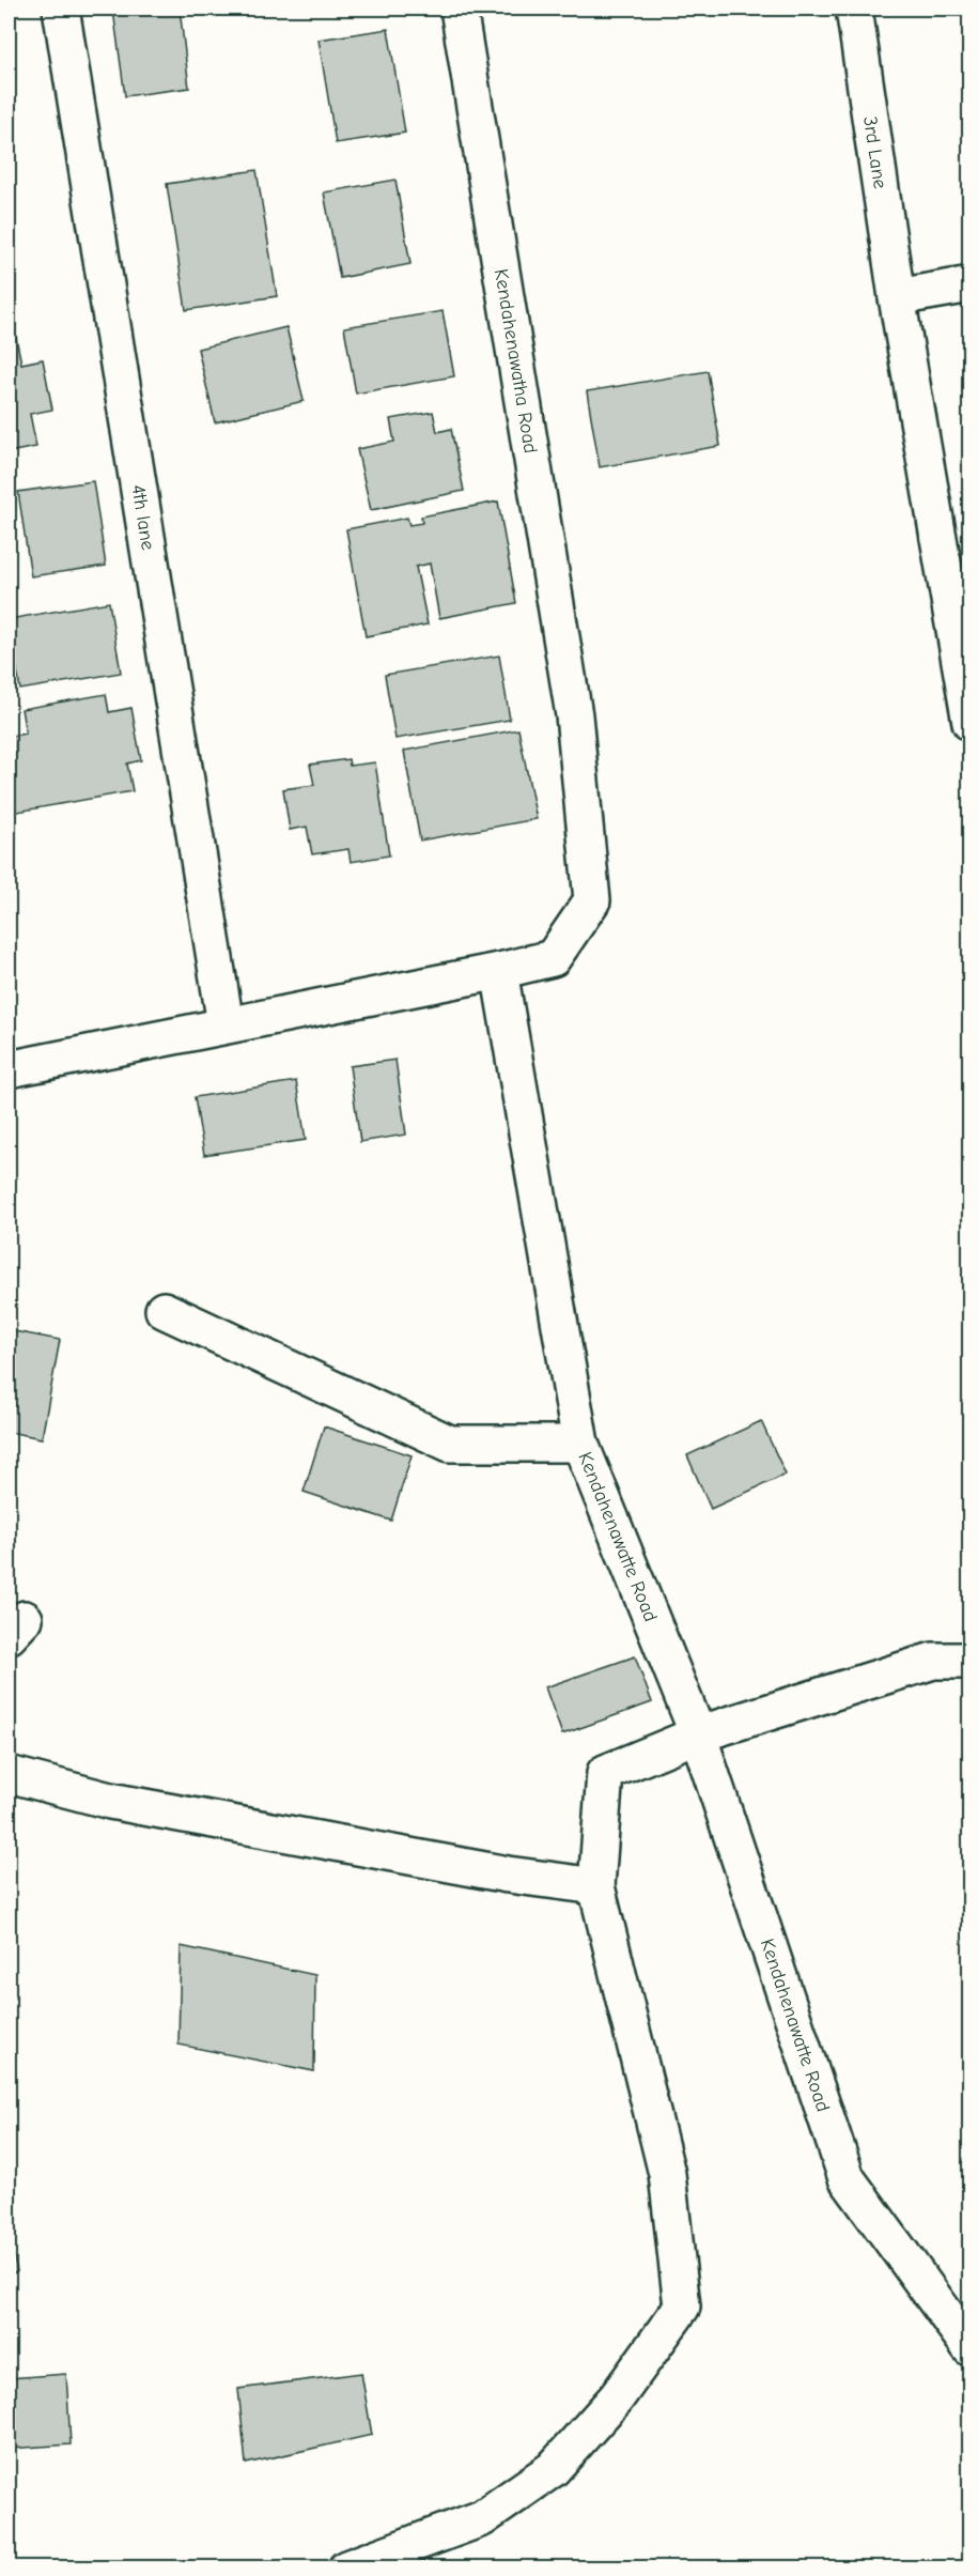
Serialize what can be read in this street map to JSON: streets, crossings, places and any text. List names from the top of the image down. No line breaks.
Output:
{"streets":{"street":["3rd Lane","Kendahenawatha Road","4th lane","Kendahenawatte Road"]},"crossings":[["Kendahenawatha Road","Kendahenawatte Road"]]}
